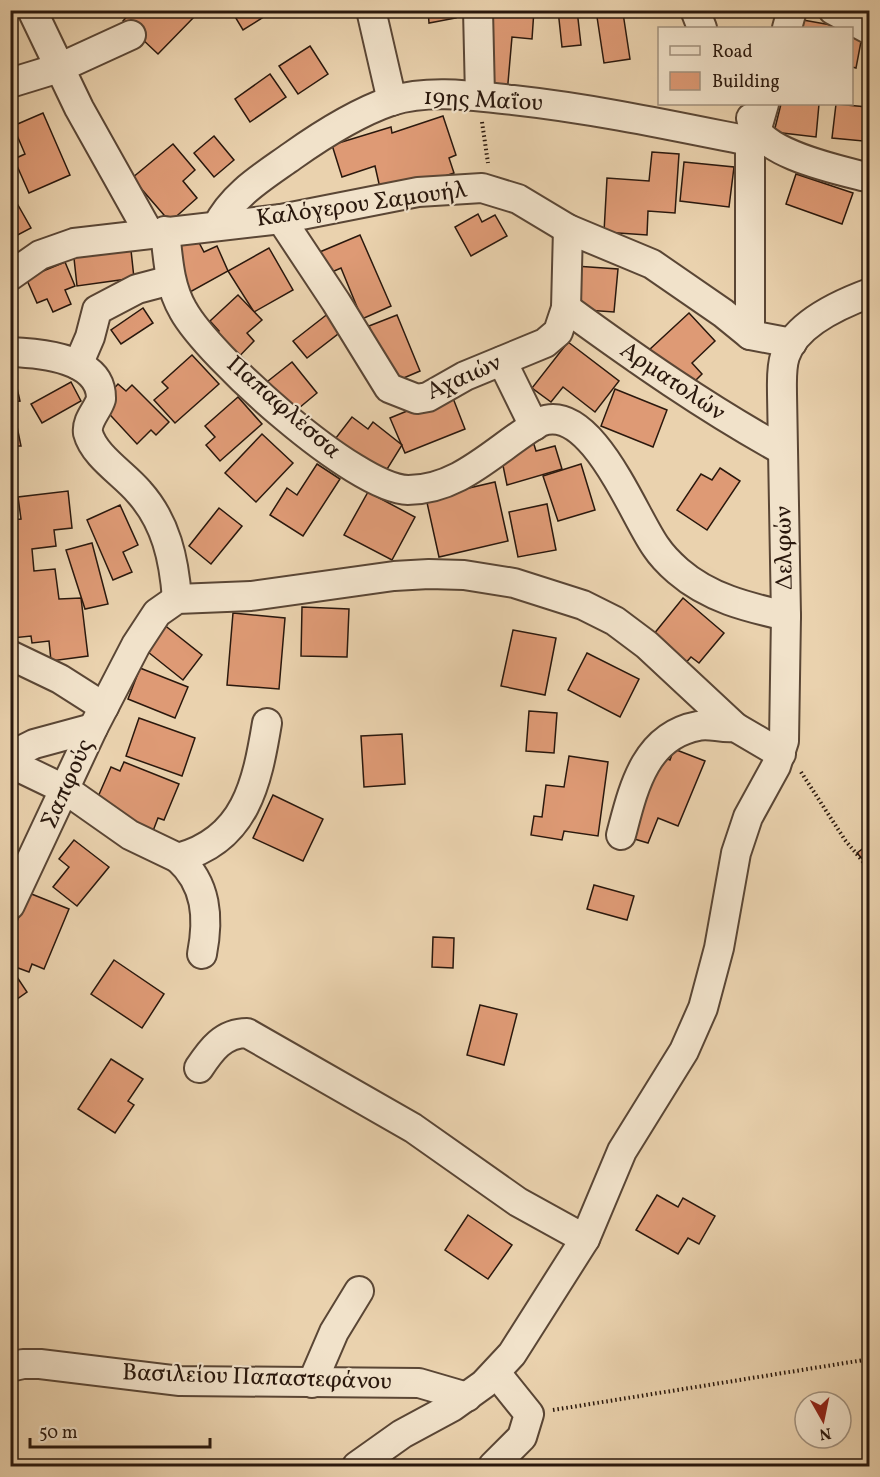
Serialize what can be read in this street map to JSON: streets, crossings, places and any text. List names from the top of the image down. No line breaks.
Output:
{"streets":{"street":["19ης Μαΐου","Καλόγερου Σαμουήλ","Αχαιών","Αρματολών","Παπαφλέσσα","Δελφών","Σαπφούς","Βασιλείου Παπαστεφάνου"]},"crossings":[["19ης Μαΐου","Καλόγερου Σαμουήλ"],["Καλόγερου Σαμουήλ","Αχαιών"],["Καλόγερου Σαμουήλ","Παπαφλέσσα"],["Καλόγερου Σαμουήλ","Δελφών"],["Αχαιών","Αρματολών"],["Αρματολών","Δελφών"],["Παπαφλέσσα","Δελφών"]],"legend":["Road","Building"],"scale_bar":"50 m","north":"bottom"}
